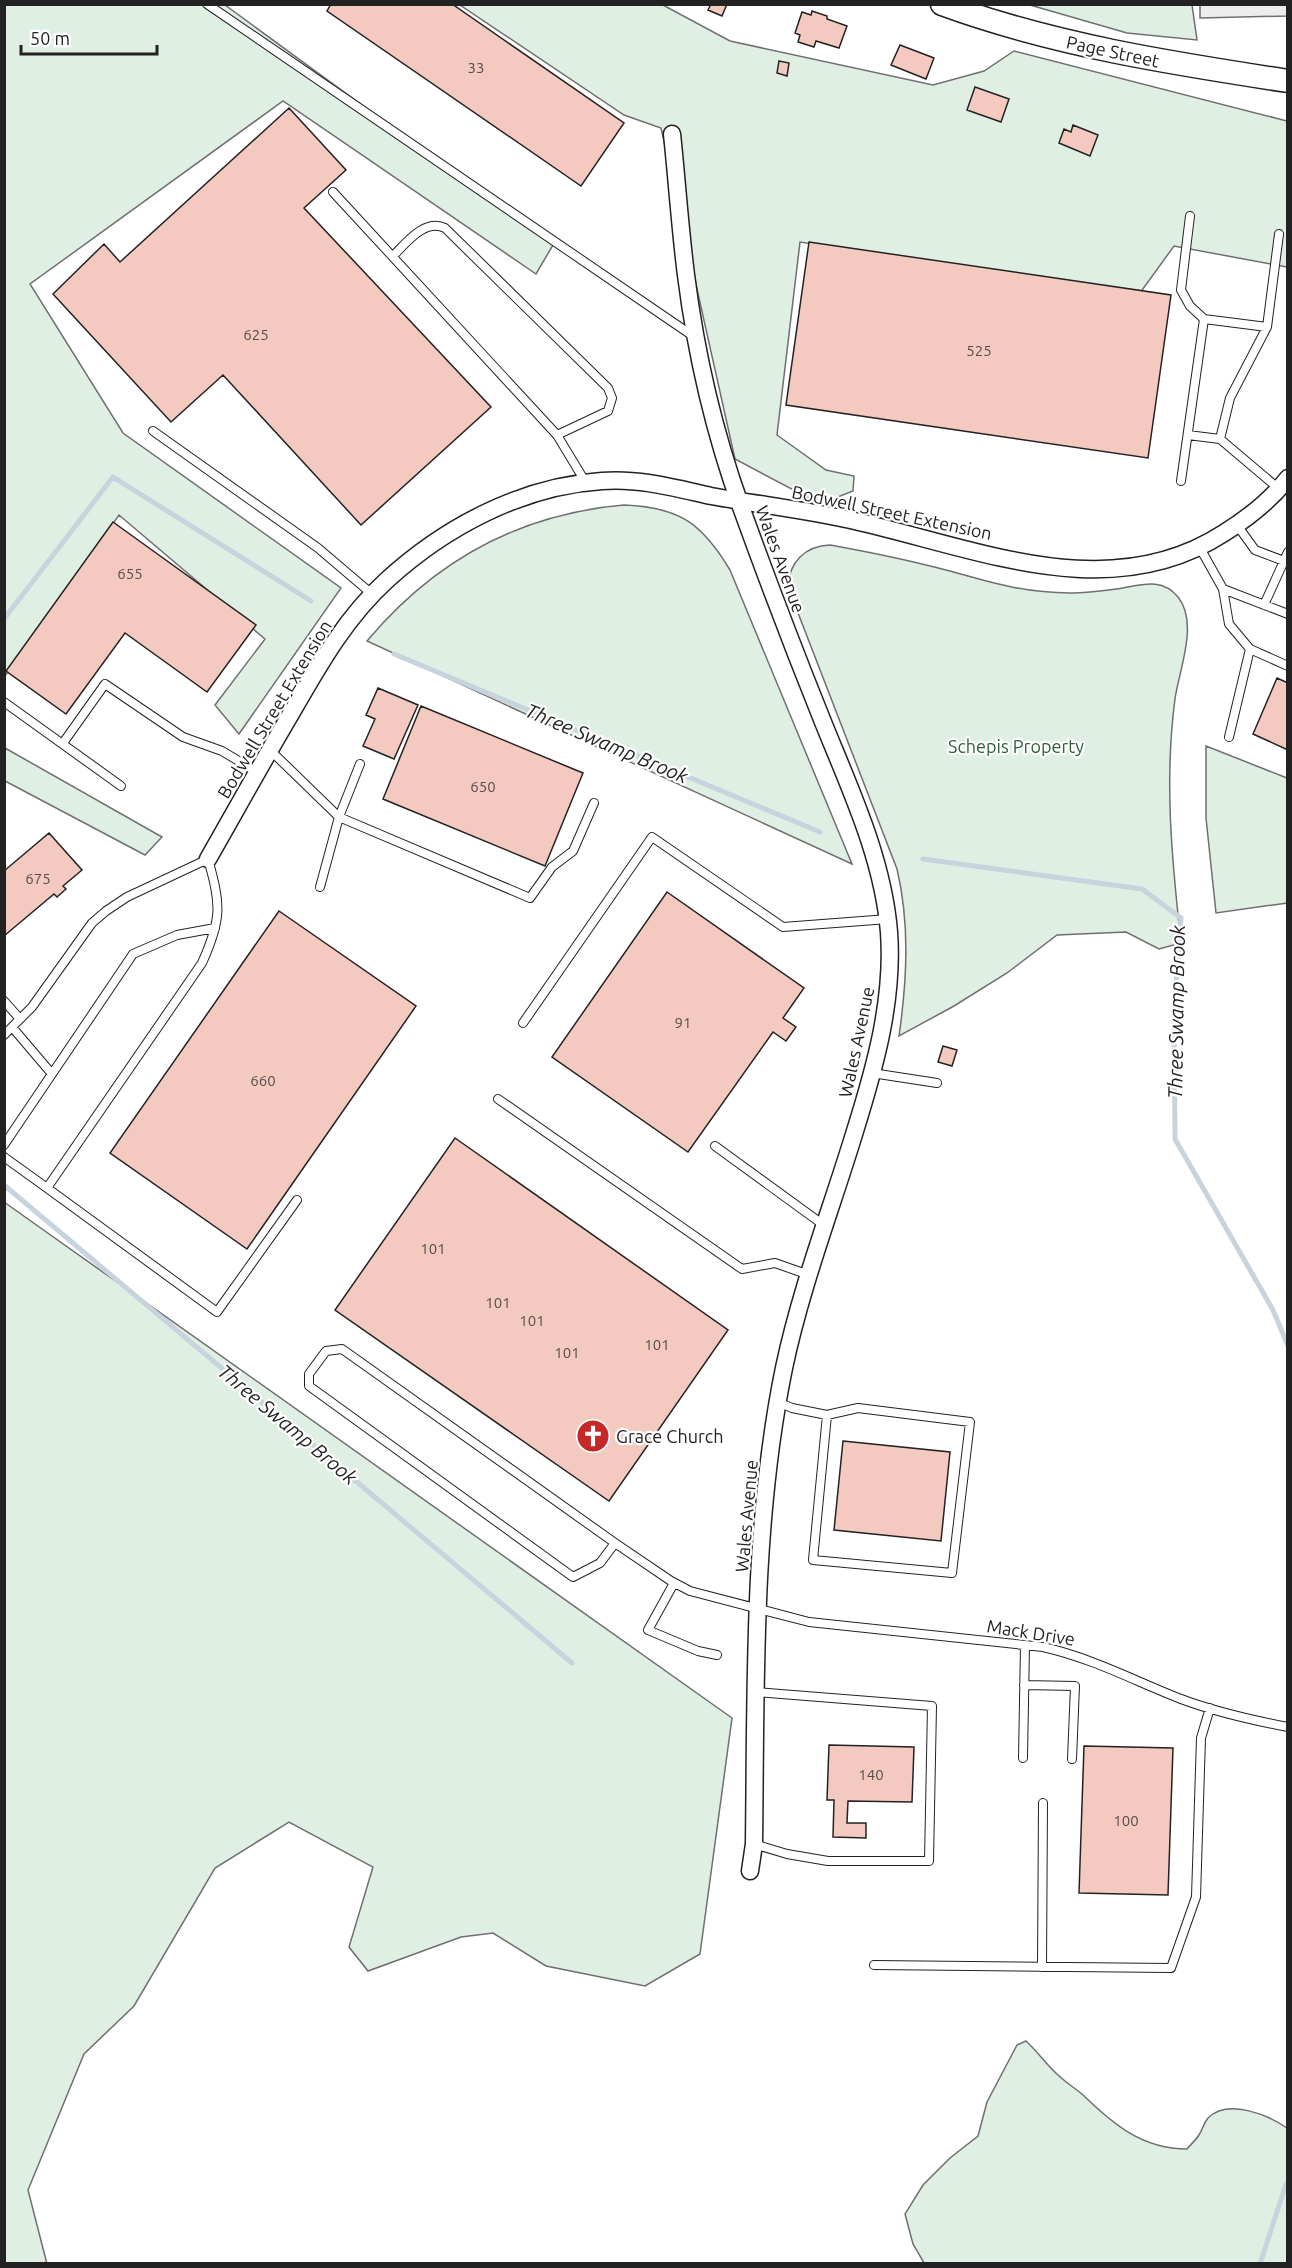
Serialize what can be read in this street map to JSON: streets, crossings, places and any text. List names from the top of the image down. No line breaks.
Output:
{"streets":{"main road":["Page Street"],"street":["Bodwell Street Extension","Wales Avenue"],"lane":["Mack Drive"]},"crossings":[["Bodwell Street Extension","Wales Avenue"],["Wales Avenue","Mack Drive"]],"water":["Three Swamp Brook"],"parks":["Schepis Property"],"places":{"church":["Grace Church"]},"house_numbers":["33","625","525","655","650","675","91","660","101","101","101","101","101","140","100"],"scale_bar":"50 m"}
